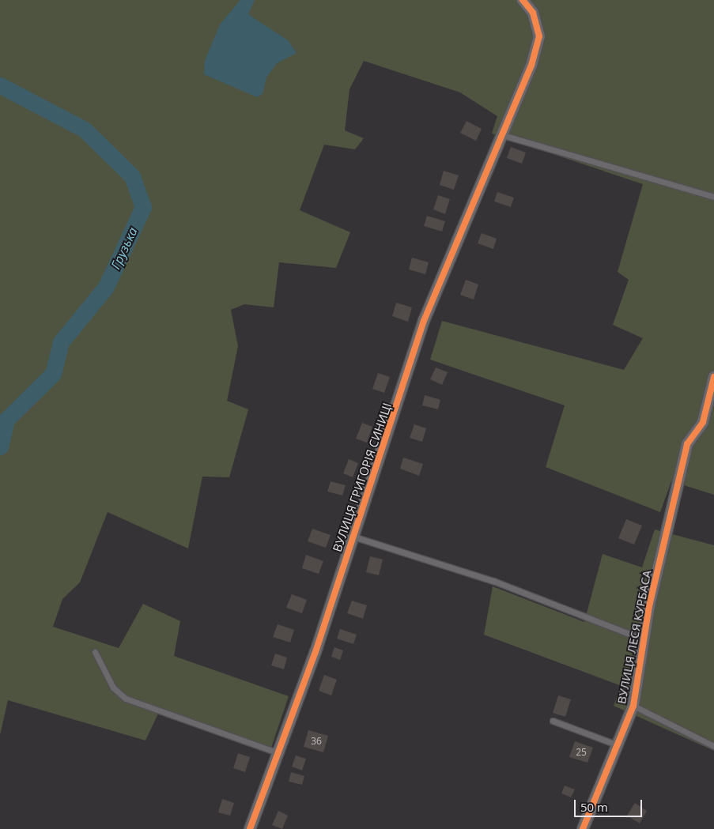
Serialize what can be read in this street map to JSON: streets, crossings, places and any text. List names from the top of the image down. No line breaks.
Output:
{"streets":{"street":["ВУЛИЦЯ ГРИГОРІЯ СИНИЦІ","ВУЛИЦЯ ЛЕСЯ КУРБАСА"]},"water":["Грузька"],"house_numbers":["36","25"],"scale_bar":"50 m"}
